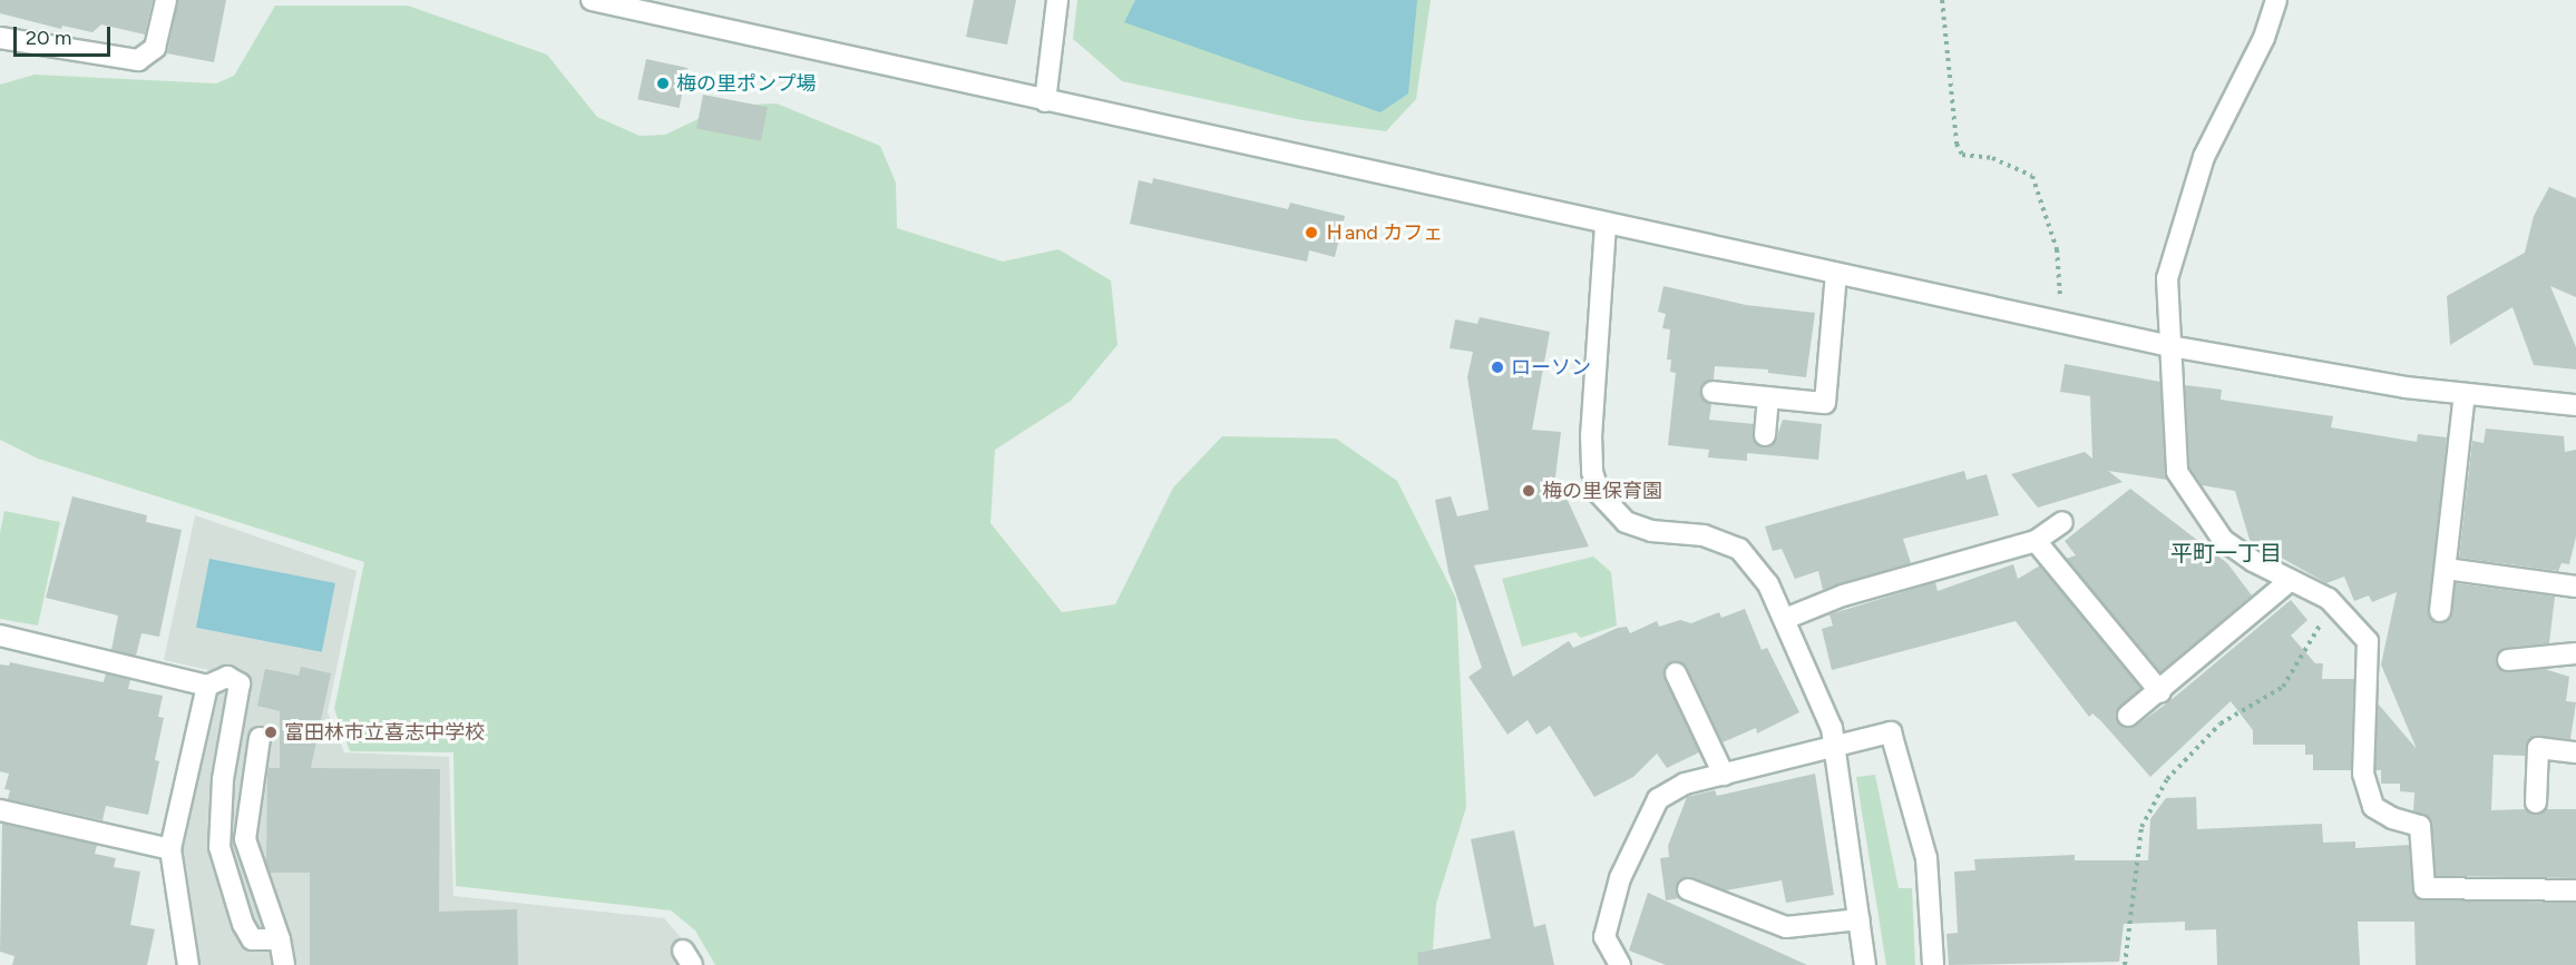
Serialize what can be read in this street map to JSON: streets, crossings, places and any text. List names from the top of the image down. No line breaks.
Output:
{"districts":["平町一丁目"],"places":["梅の里ポンプ場","Ｈand カフェ","ローソン","梅の里保育園","富田林市立喜志中学校"],"scale_bar":"20 m"}
